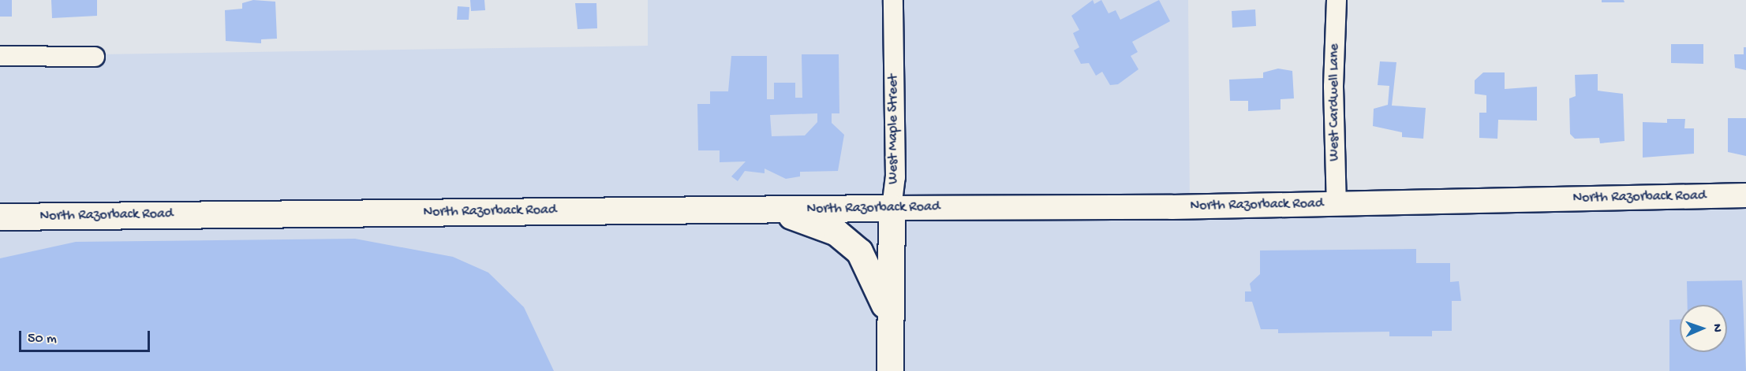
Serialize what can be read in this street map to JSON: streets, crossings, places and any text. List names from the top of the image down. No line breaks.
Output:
{"streets":{"main road":["West Maple Street","North Razorback Road"],"street":["West Cardwell Lane"]},"crossings":[["West Cardwell Lane","North Razorback Road"],["West Maple Street","North Razorback Road"]],"scale_bar":"50 m","north":"right"}
